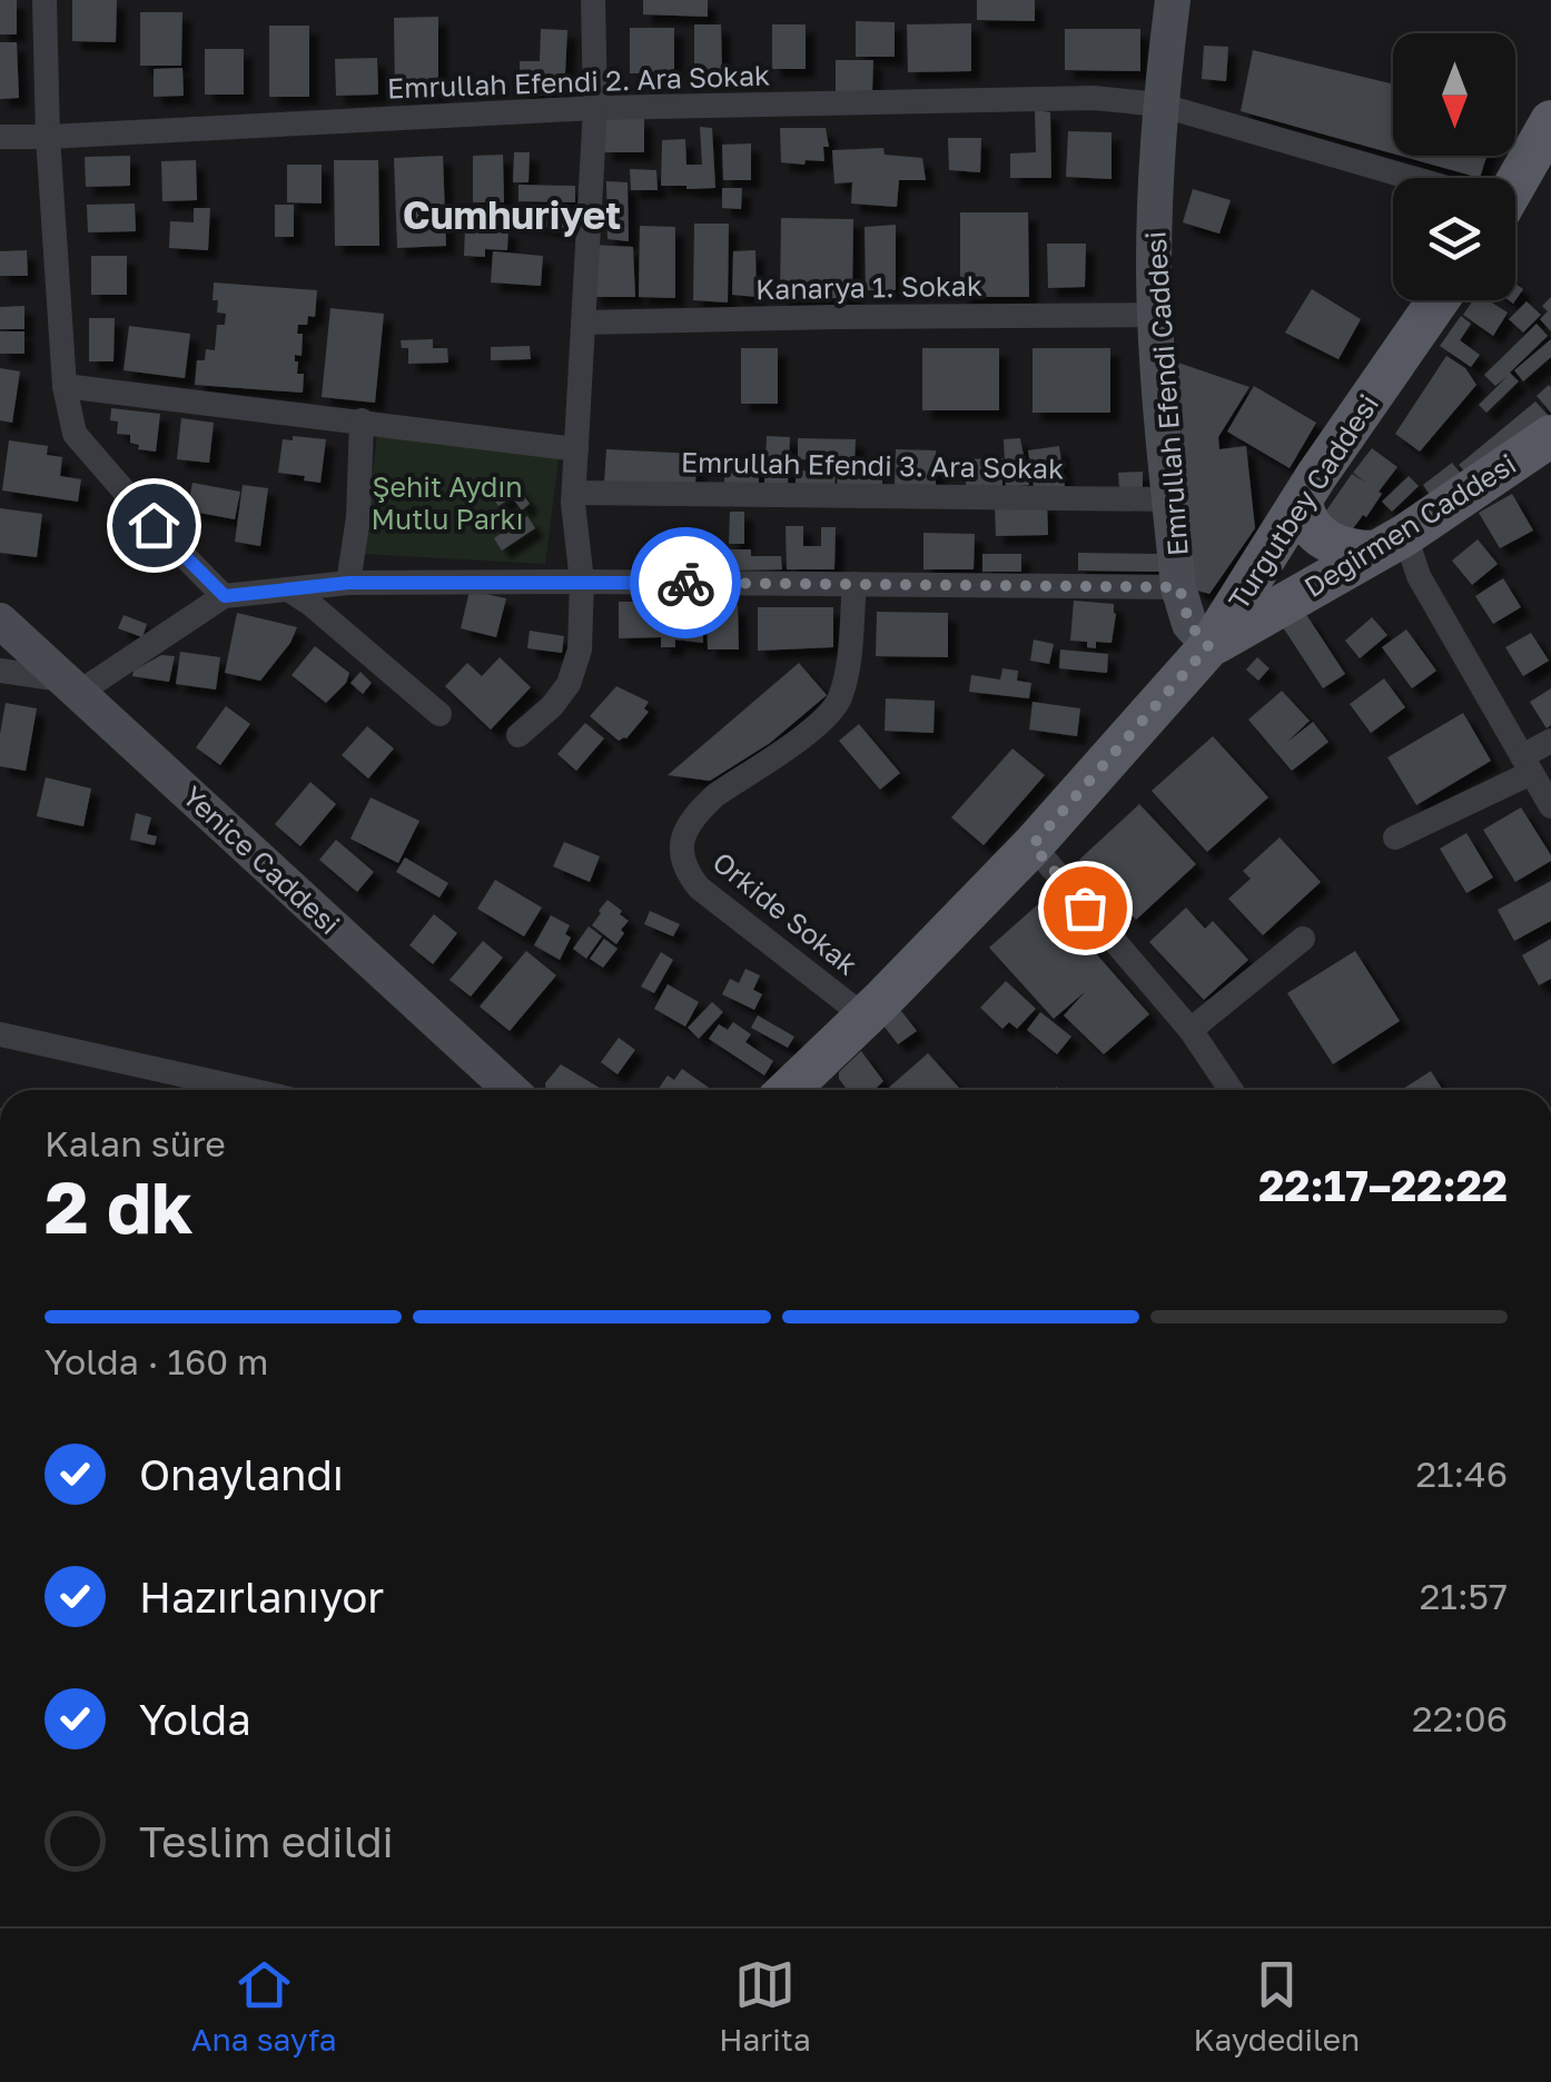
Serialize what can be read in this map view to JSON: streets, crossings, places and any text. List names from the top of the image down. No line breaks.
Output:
{"streets":{"main road":["Turgutbey Caddesi","Değirmen Caddesi"],"street":["Emrullah Efendi 2. Ara Sokak","Kanarya 1. Sokak","Emrullah Efendi Caddesi","Emrullah Efendi 3. Ara Sokak","Yenice Caddesi","Orkide Sokak"]},"crossings":[["Emrullah Efendi 2. Ara Sokak","Emrullah Efendi Caddesi"],["Kanarya 1. Sokak","Emrullah Efendi Caddesi"],["Emrullah Efendi Caddesi","Emrullah Efendi 3. Ara Sokak"],["Emrullah Efendi Caddesi","Turgutbey Caddesi"],["Emrullah Efendi Caddesi","Değirmen Caddesi"],["Turgutbey Caddesi","Değirmen Caddesi"],["Turgutbey Caddesi","Orkide Sokak"]],"districts":["Cumhuriyet"],"parks":["Şehit Aydın Mutlu Parkı"],"north":"bottom","page":{"heading":["2 dk","Kalan süre","22:17–22:22"],"bar":"Yolda · 160 m","list":[["Onaylandı","21:46"],["Hazırlanıyor","21:57"],["Yolda","22:06"],"Teslim edildi"],"tabs":["Ana sayfa","Harita","Kaydedilen"]}}
